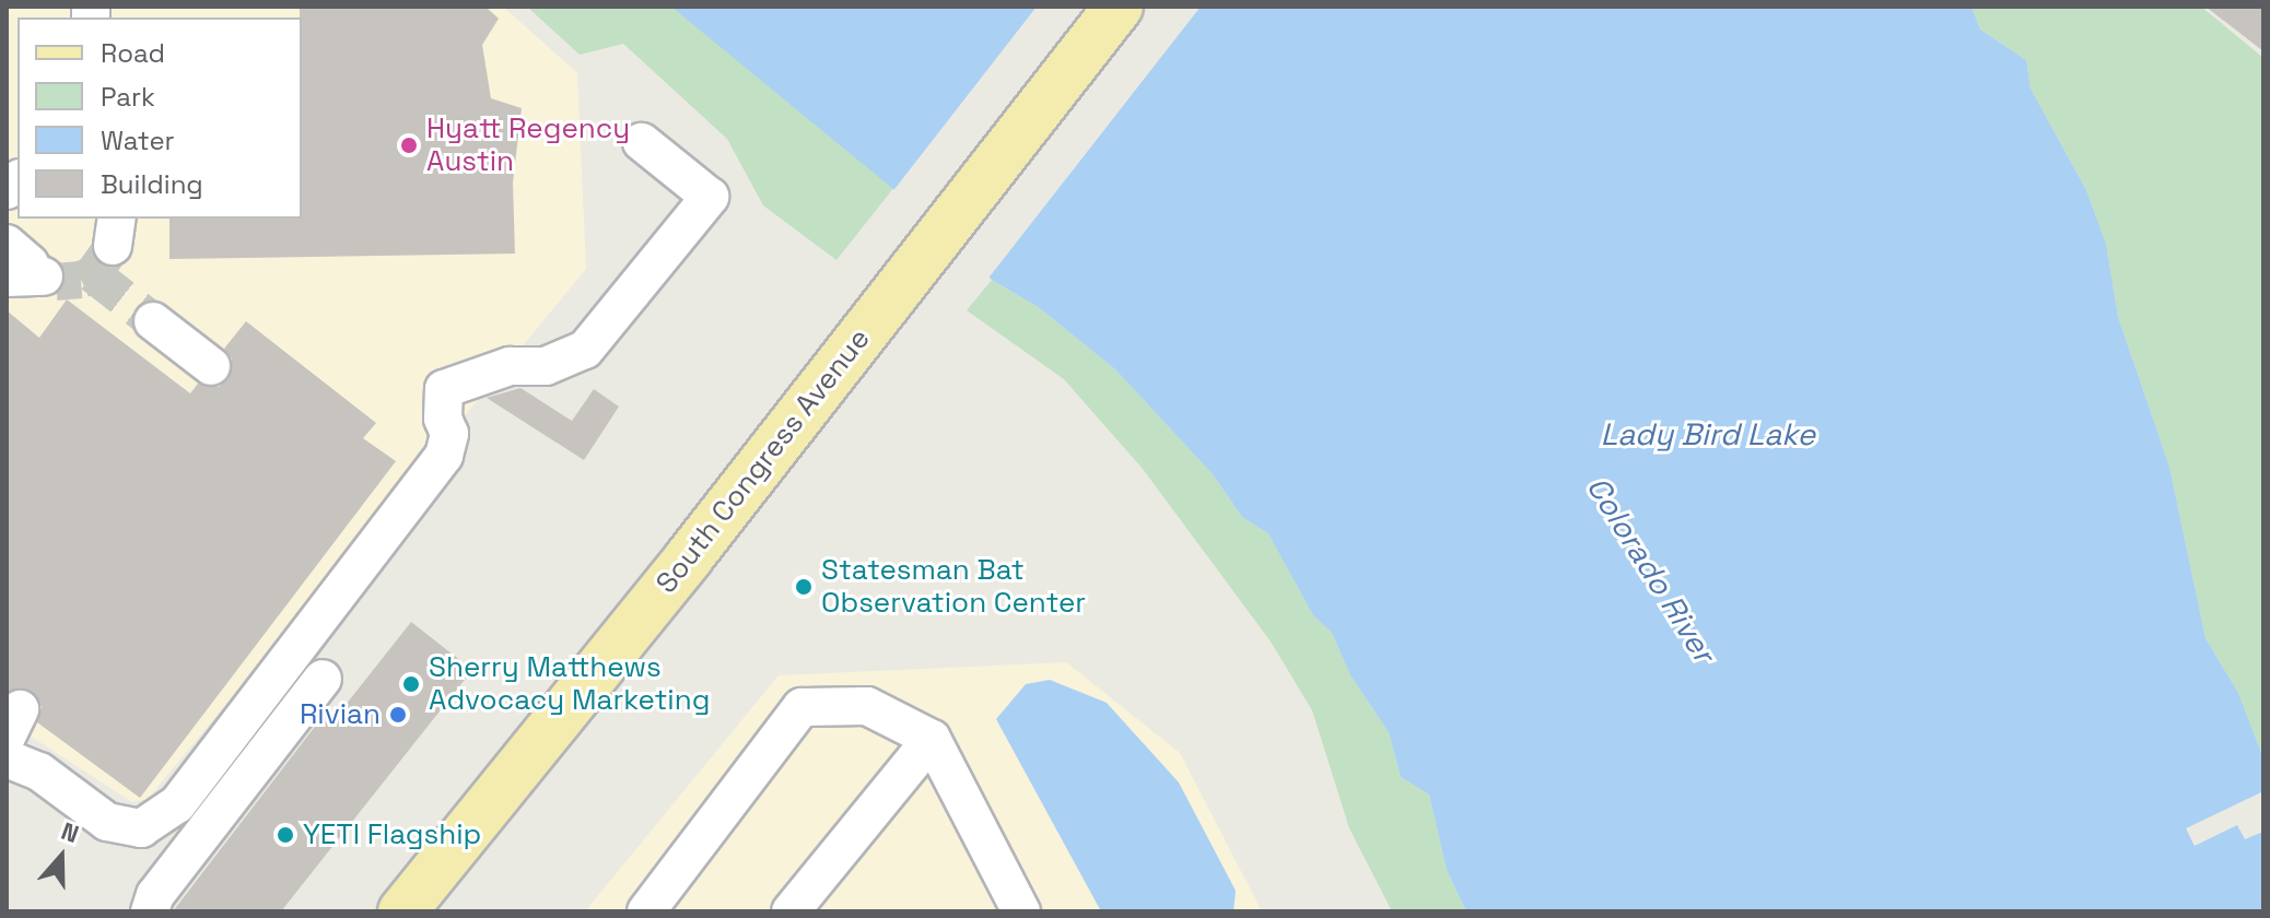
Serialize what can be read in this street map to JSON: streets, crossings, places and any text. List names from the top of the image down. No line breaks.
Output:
{"streets":{"main road":["South Congress Avenue"]},"water":["Lady Bird Lake","Colorado River"],"places":["Hyatt Regency Austin","Statesman Bat Observation Center","Sherry Matthews Advocacy Marketing","Rivian","YETI Flagship"],"legend":["Road","Park","Water","Building"],"north":"top"}
